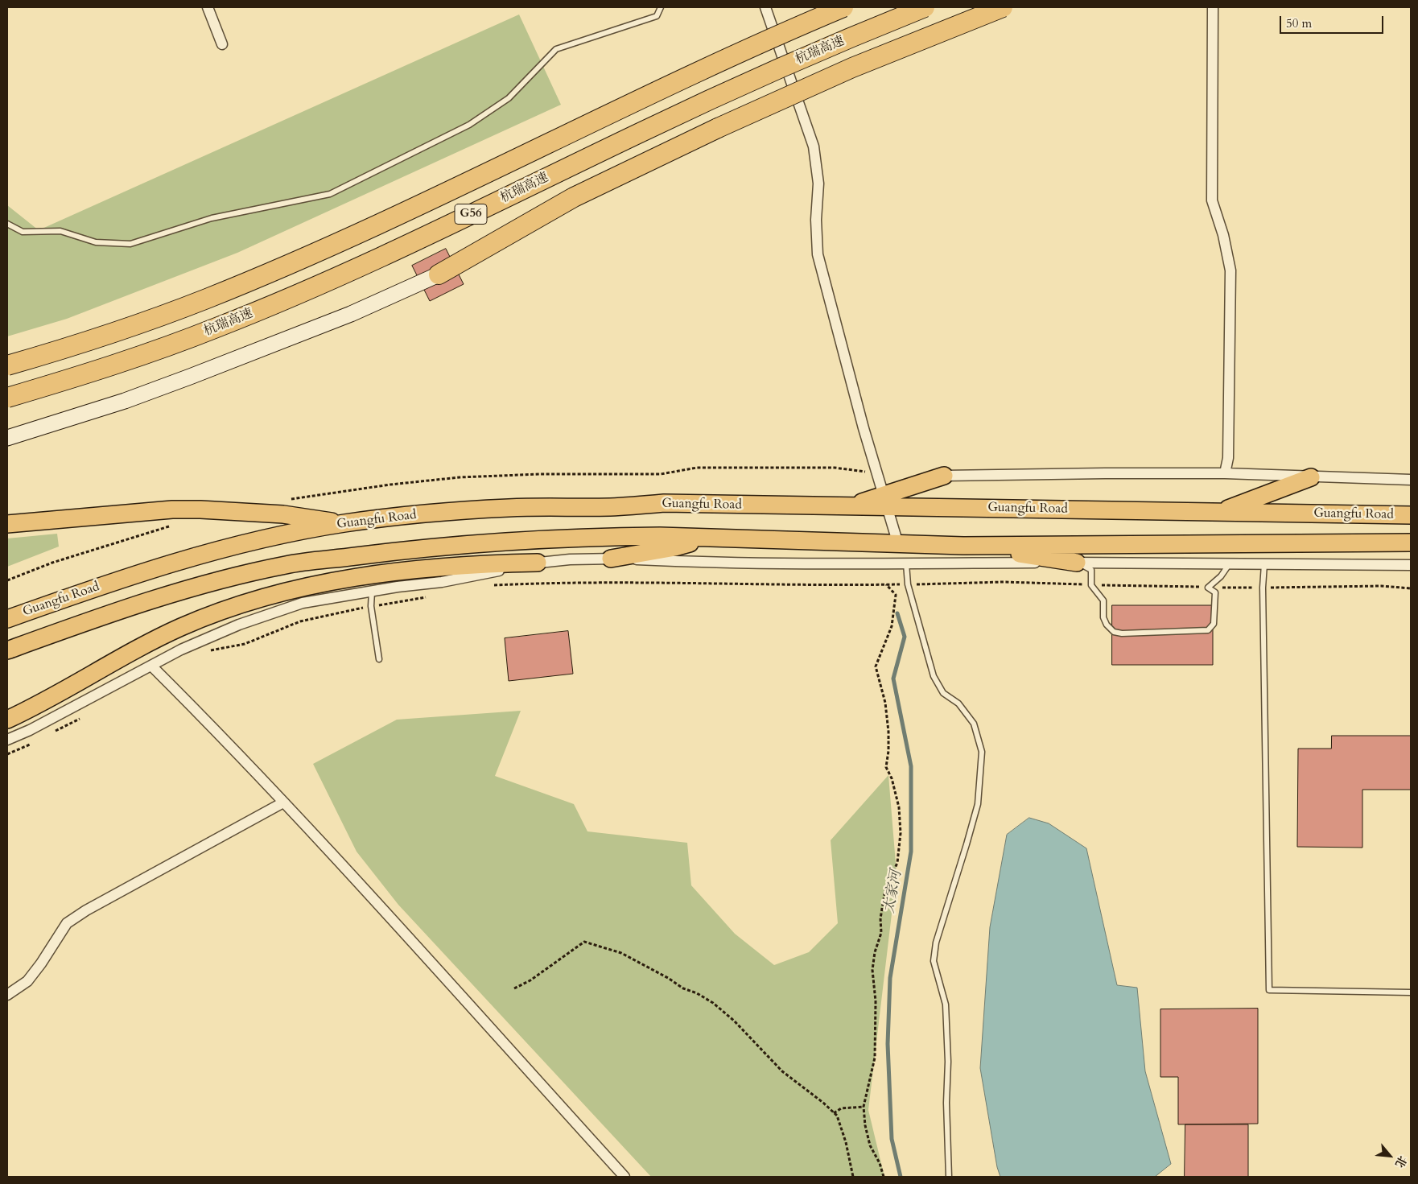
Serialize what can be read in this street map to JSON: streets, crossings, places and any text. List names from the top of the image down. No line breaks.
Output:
{"streets":{"highway":["杭瑞高速","G56"],"main road":["Guangfu Road"]},"water":["太家河"],"scale_bar":"50 m","north":"bottom right"}
